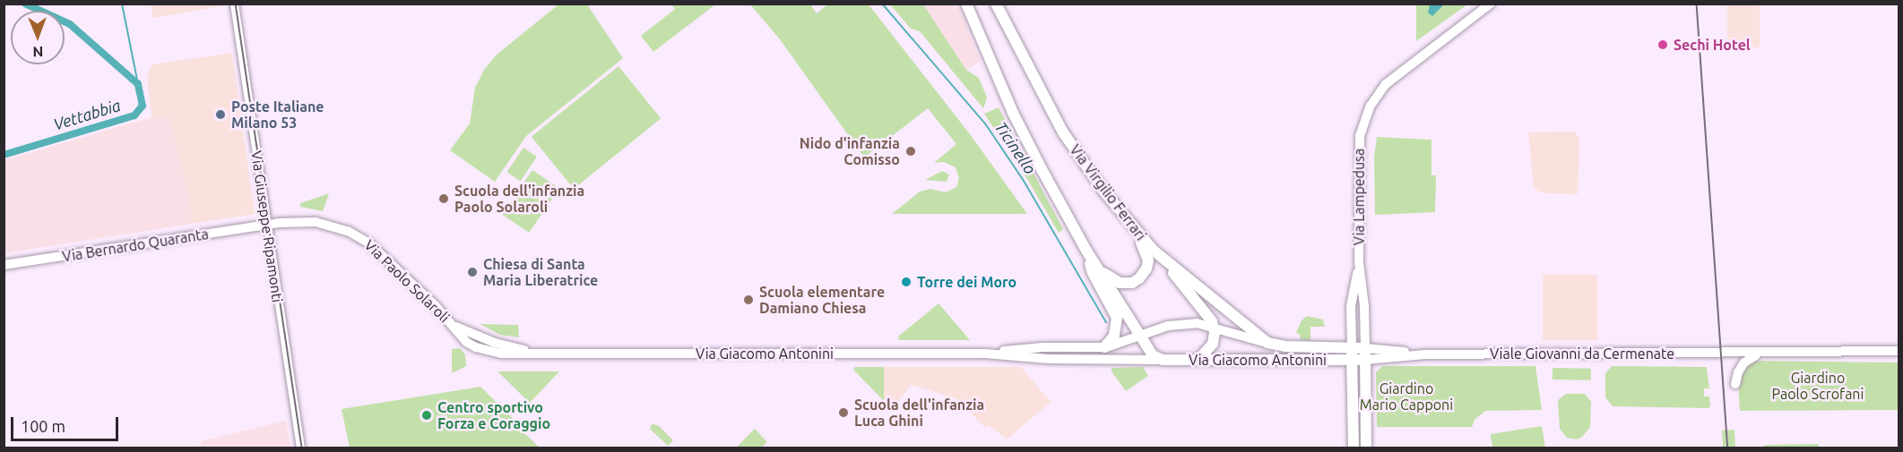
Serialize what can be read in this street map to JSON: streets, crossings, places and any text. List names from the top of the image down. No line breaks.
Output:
{"streets":{"main road":["Via Virgilio Ferrari","Via Lampedusa","Via Bernardo Quaranta","Via Paolo Solaroli","Via Giacomo Antonini","Viale Giovanni da Cermenate"],"street":["Via Giuseppe Ripamonti"]},"crossings":[["Via Virgilio Ferrari","Via Giacomo Antonini"],["Via Lampedusa","Via Giacomo Antonini"],["Via Lampedusa","Viale Giovanni da Cermenate"],["Via Giuseppe Ripamonti","Via Bernardo Quaranta"],["Via Giuseppe Ripamonti","Via Paolo Solaroli"],["Via Bernardo Quaranta","Via Paolo Solaroli"],["Via Paolo Solaroli","Via Giacomo Antonini"],["Via Giacomo Antonini","Viale Giovanni da Cermenate"]],"water":["Vettabbia","Ticinello"],"parks":["Giardino Paolo Scrofani","Giardino Mario Capponi"],"places":["Sechi Hotel","Poste Italiane Milano 53","Nido d'infanzia Comisso","Scuola dell'infanzia Paolo Solaroli","Chiesa di Santa Maria Liberatrice","Torre dei Moro","Scuola elementare Damiano Chiesa","Scuola dell'infanzia Luca Ghini","Centro sportivo Forza e Coraggio"],"scale_bar":"100 m","north":"bottom"}
